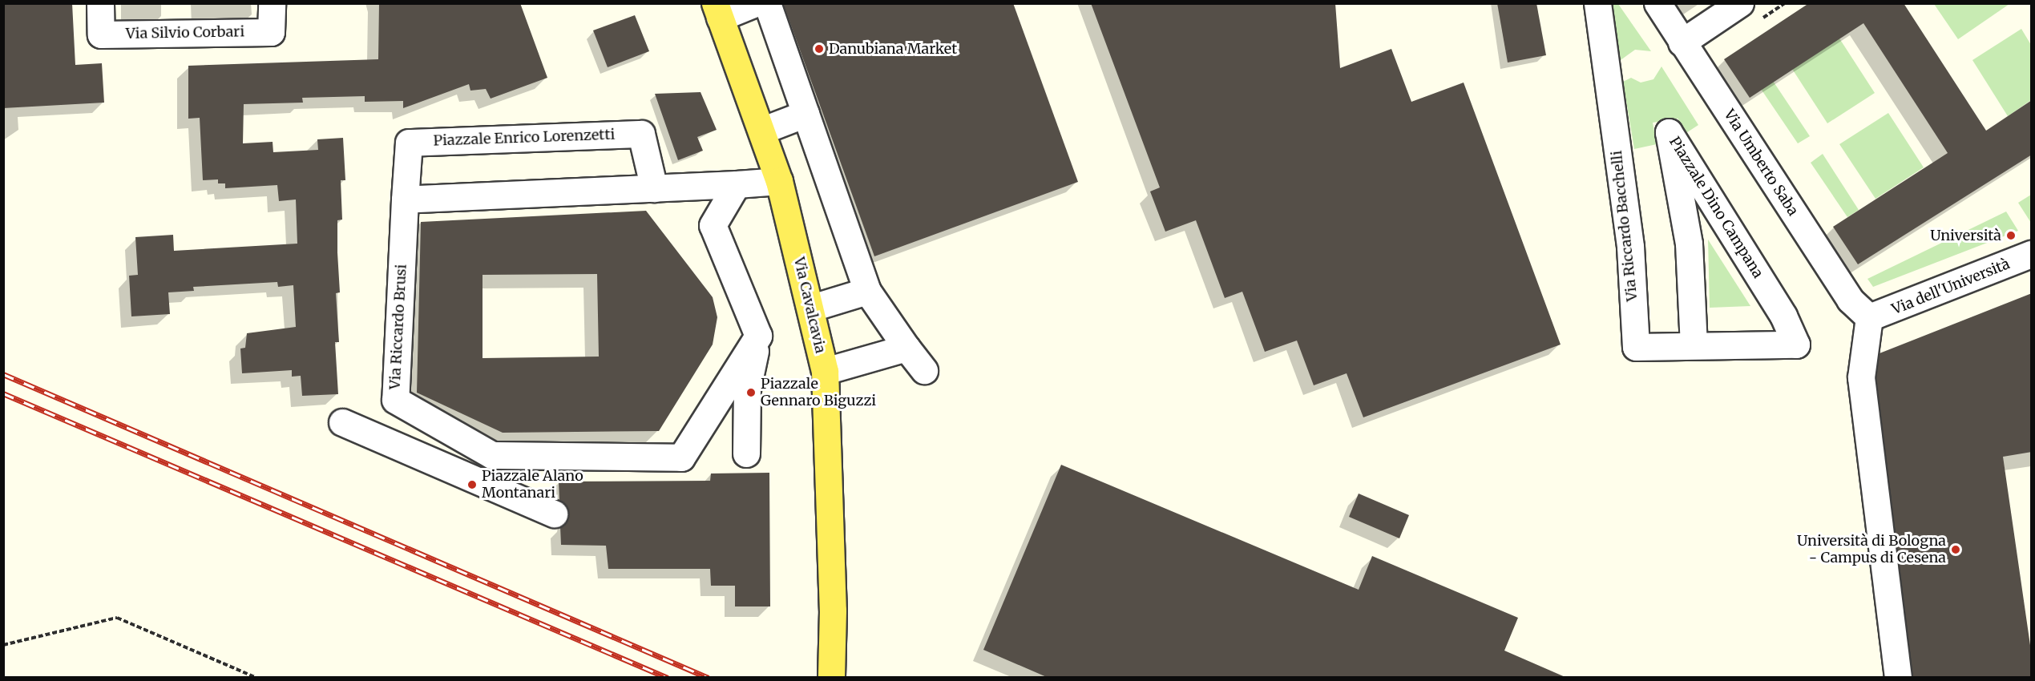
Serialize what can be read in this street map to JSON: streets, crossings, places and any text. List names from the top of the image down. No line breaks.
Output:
{"streets":{"main road":["Via Cavalcavia"],"street":["Via Silvio Corbari","Piazzale Enrico Lorenzetti","Via Umberto Saba","Piazzale Dino Campana","Via Riccardo Bacchelli","Via dell'Università","Via Riccardo Brusi"]},"crossings":[["Piazzale Enrico Lorenzetti","Via Riccardo Brusi"],["Via Umberto Saba","Via dell'Università"],["Piazzale Dino Campana","Via Riccardo Bacchelli"]],"places":["Danubiana Market","Università","Piazzale Gennaro Biguzzi","Piazzale Alano Montanari","Università di Bologna - Campus di Cesena"]}
